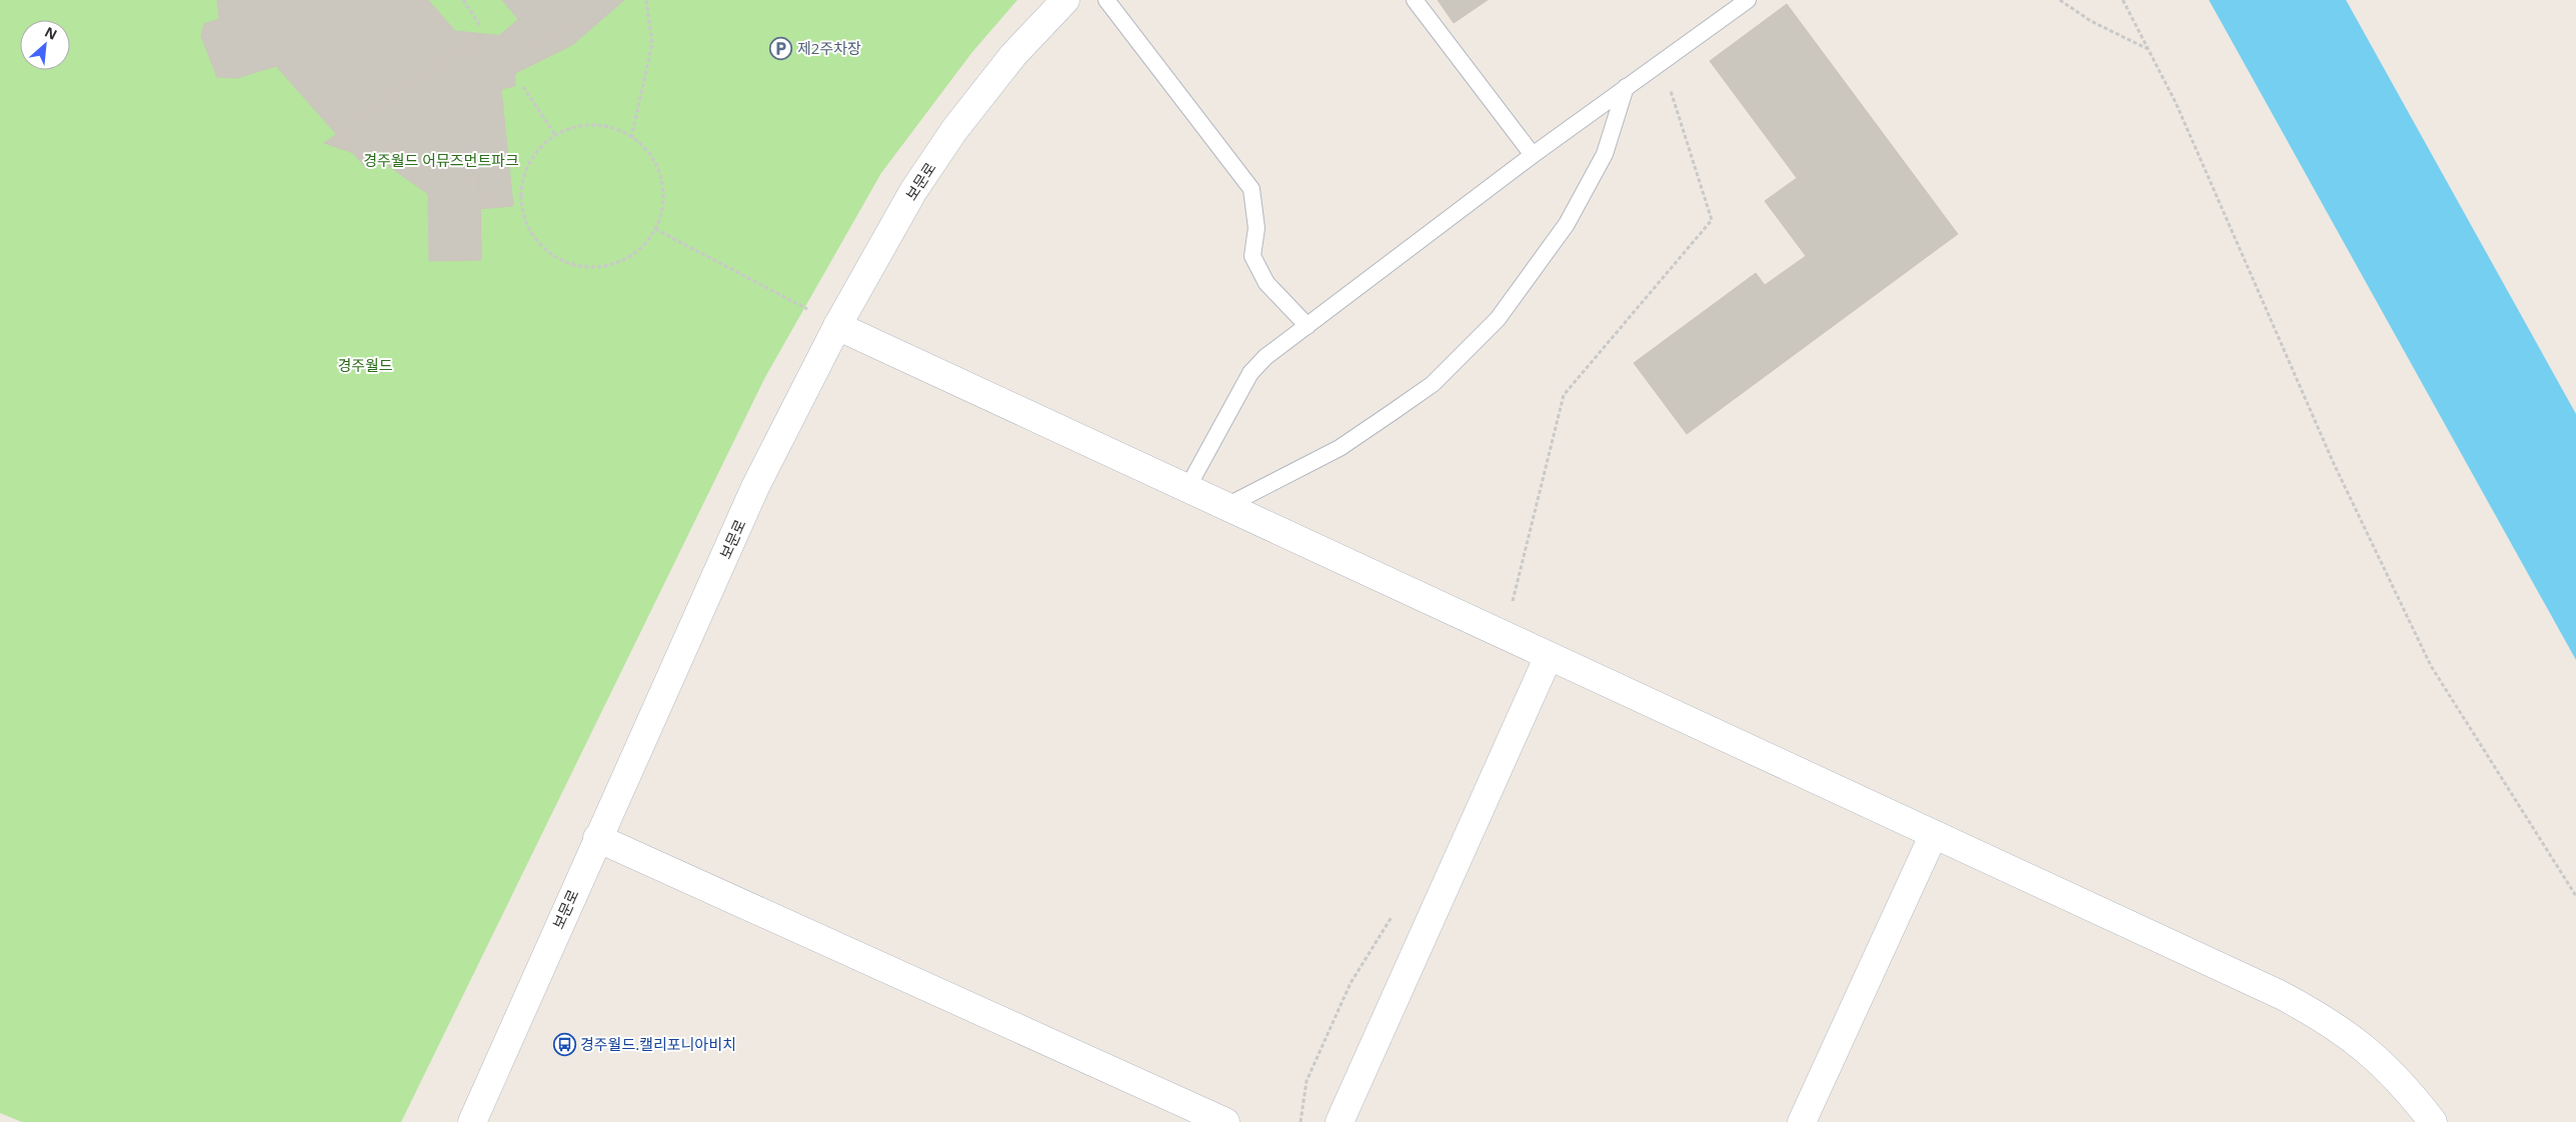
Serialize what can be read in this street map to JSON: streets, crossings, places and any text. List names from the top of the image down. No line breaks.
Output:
{"streets":{"street":["보문로"]},"parks":["경주월드 어뮤즈먼트파크","경주월드"],"places":{"parking":["제2주차장"],"bus stop":["경주월드.캘리포니아비치"]},"north":"top right"}
